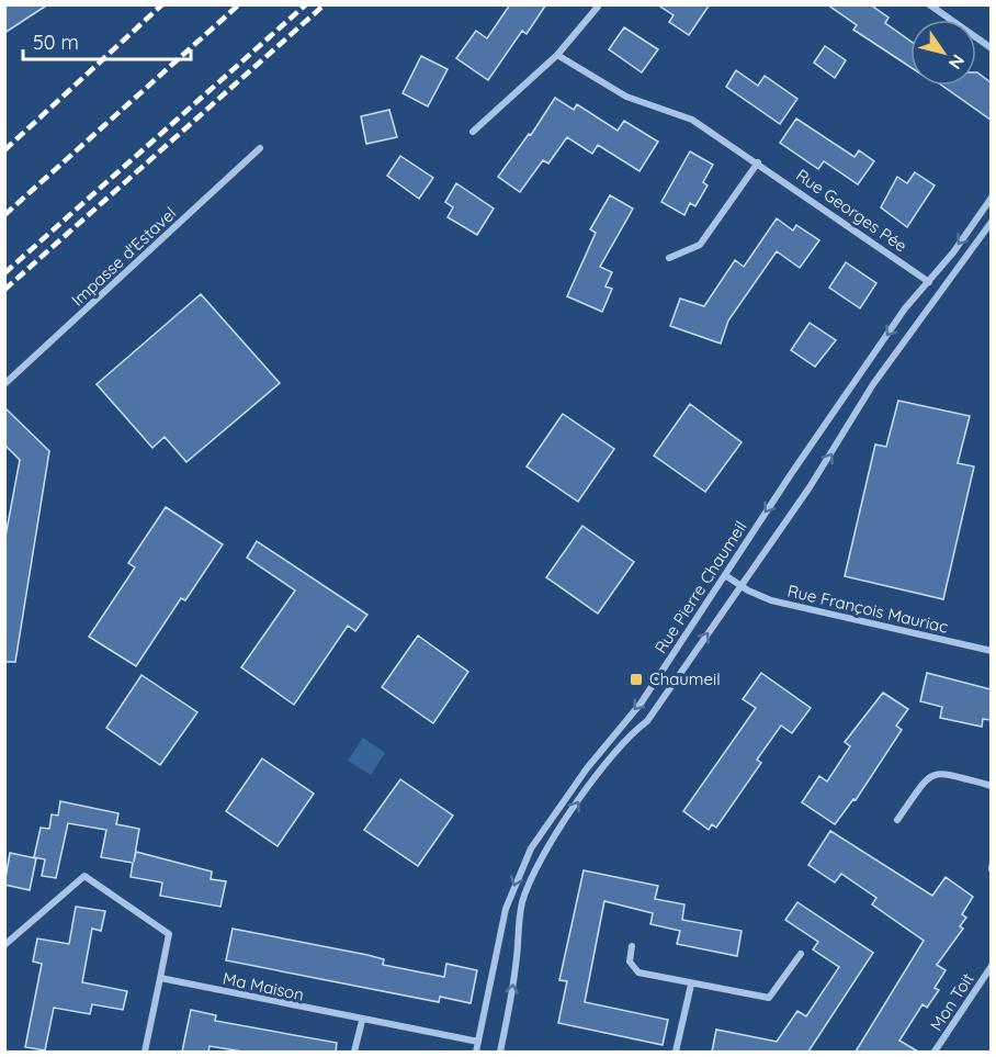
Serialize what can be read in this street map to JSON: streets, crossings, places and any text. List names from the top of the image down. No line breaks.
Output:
{"streets":{"street":["Rue Georges Pée","Impasse d'Estavel","Rue Pierre Chaumeil","Rue François Mauriac","Ma Maison","Mon Toit"]},"crossings":[["Rue Georges Pée","Rue Pierre Chaumeil"],["Rue Pierre Chaumeil","Rue François Mauriac"],["Rue Pierre Chaumeil","Ma Maison"]],"places":{"transit":["Chaumeil"]},"scale_bar":"50 m","north":"bottom right"}
